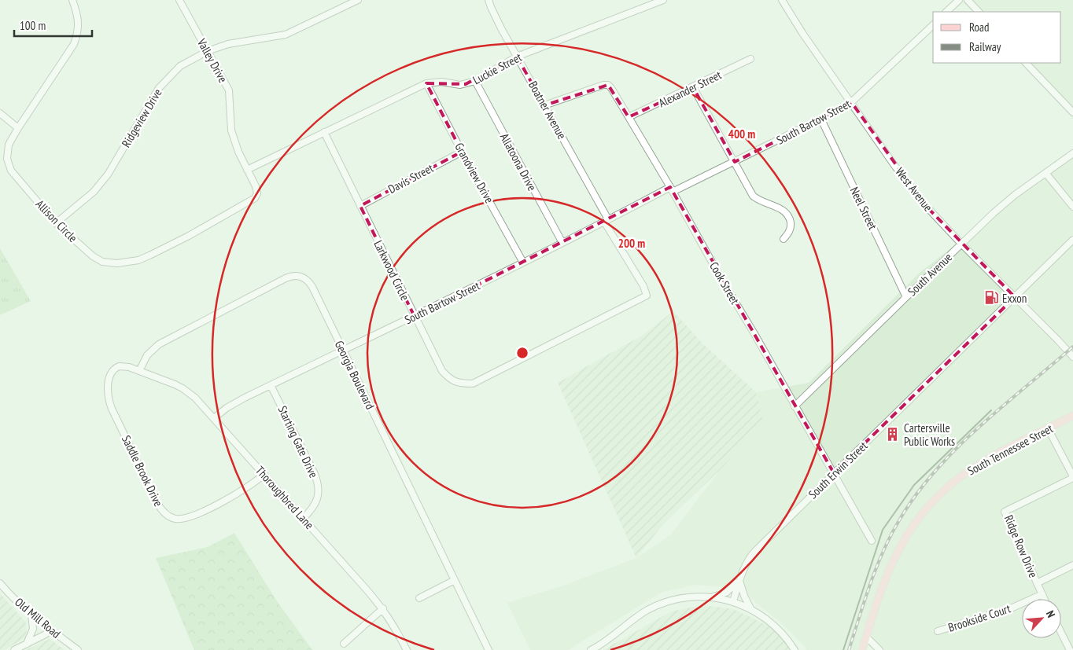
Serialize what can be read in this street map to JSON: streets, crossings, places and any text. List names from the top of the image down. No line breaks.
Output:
{"streets":{"main road":["South Tennessee Street"],"street":["Valley Drive","Luckie Street","Alexander Street","Boatner Avenue","Ridgeview Drive","South Bartow Street","Allatoona Drive","Grandview Drive","Davis Street","West Avenue","Neel Street","Allison Circle","Larkwood Circle","South Avenue","Cook Street","Georgia Boulevard","Starting Gate Drive","South Erwin Street","Saddle Brook Drive","Thoroughbred Lane","Ridge Row Drive","Old Mill Road","Brookside Court"]},"crossings":[["Valley Drive","Luckie Street"],["Valley Drive","Ridgeview Drive"],["Valley Drive","Allison Circle"],["Luckie Street","Boatner Avenue"],["Luckie Street","Allatoona Drive"],["Luckie Street","Grandview Drive"],["Luckie Street","Allison Circle"],["Luckie Street","Larkwood Circle"],["Alexander Street","Cook Street"],["Boatner Avenue","South Bartow Street"],["Boatner Avenue","Larkwood Circle"],["Boatner Avenue","Cook Street"],["Ridgeview Drive","Allison Circle"],["South Bartow Street","Allatoona Drive"],["South Bartow Street","Grandview Drive"],["South Bartow Street","West Avenue"],["South Bartow Street","Neel Street"],["South Bartow Street","Larkwood Circle"],["South Bartow Street","Cook Street"],["South Bartow Street","Georgia Boulevard"],["South Bartow Street","Starting Gate Drive"],["South Bartow Street","Thoroughbred Lane"],["Grandview Drive","Davis Street"],["Davis Street","Larkwood Circle"],["West Avenue","South Avenue"],["West Avenue","South Erwin Street"],["Neel Street","South Avenue"],["South Avenue","Cook Street"],["Cook Street","South Erwin Street"],["Georgia Boulevard","Saddle Brook Drive"],["Georgia Boulevard","Thoroughbred Lane"],["Starting Gate Drive","Thoroughbred Lane"],["Saddle Brook Drive","Thoroughbred Lane"],["Ridge Row Drive","Brookside Court"]],"places":{"fuel station":["Exxon"],"building":["Cartersville Public Works"]},"legend":["Road","Railway"],"scale_bar":"100 m","north":"top right","rings":["400 m","200 m"]}
